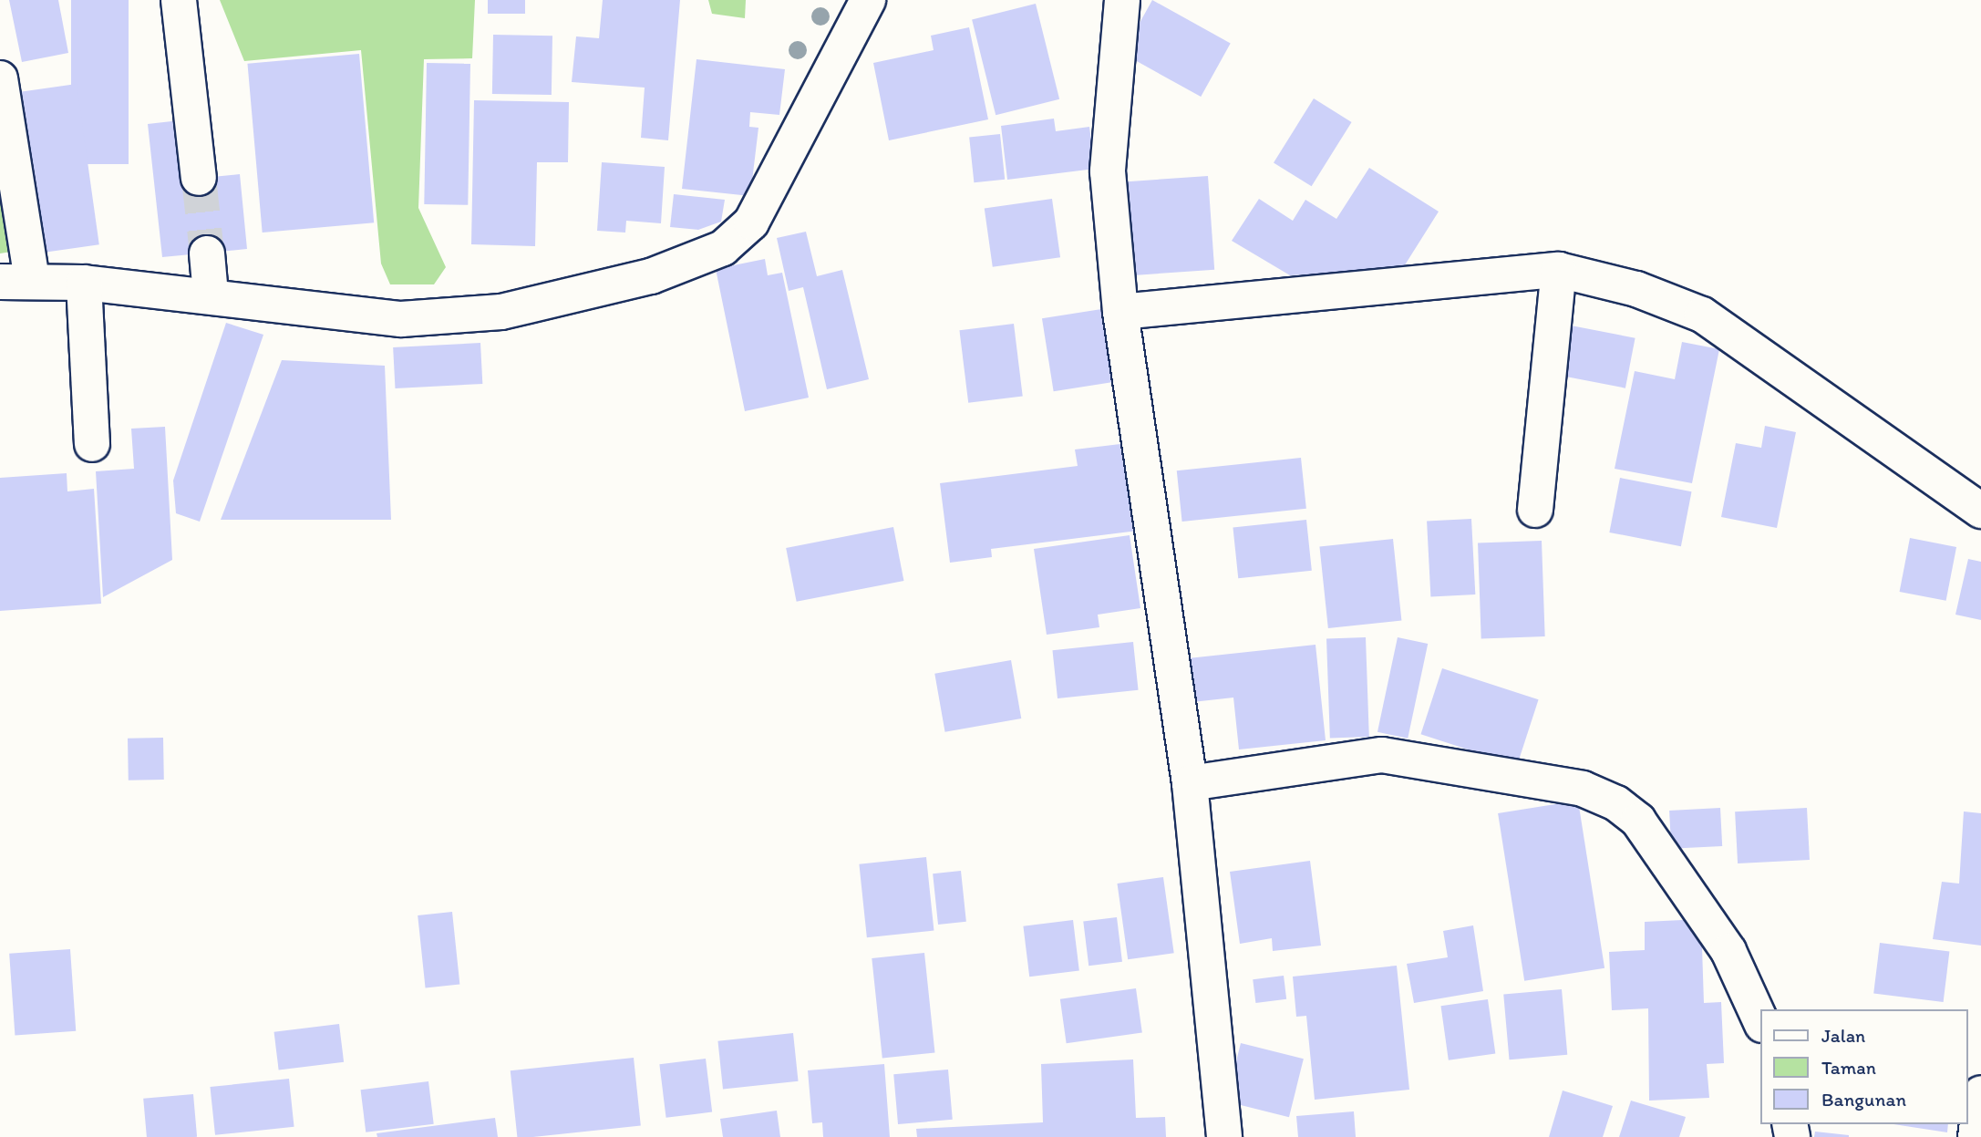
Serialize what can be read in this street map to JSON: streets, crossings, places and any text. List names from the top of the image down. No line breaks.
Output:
{"legend":["Jalan","Taman","Bangunan"]}
